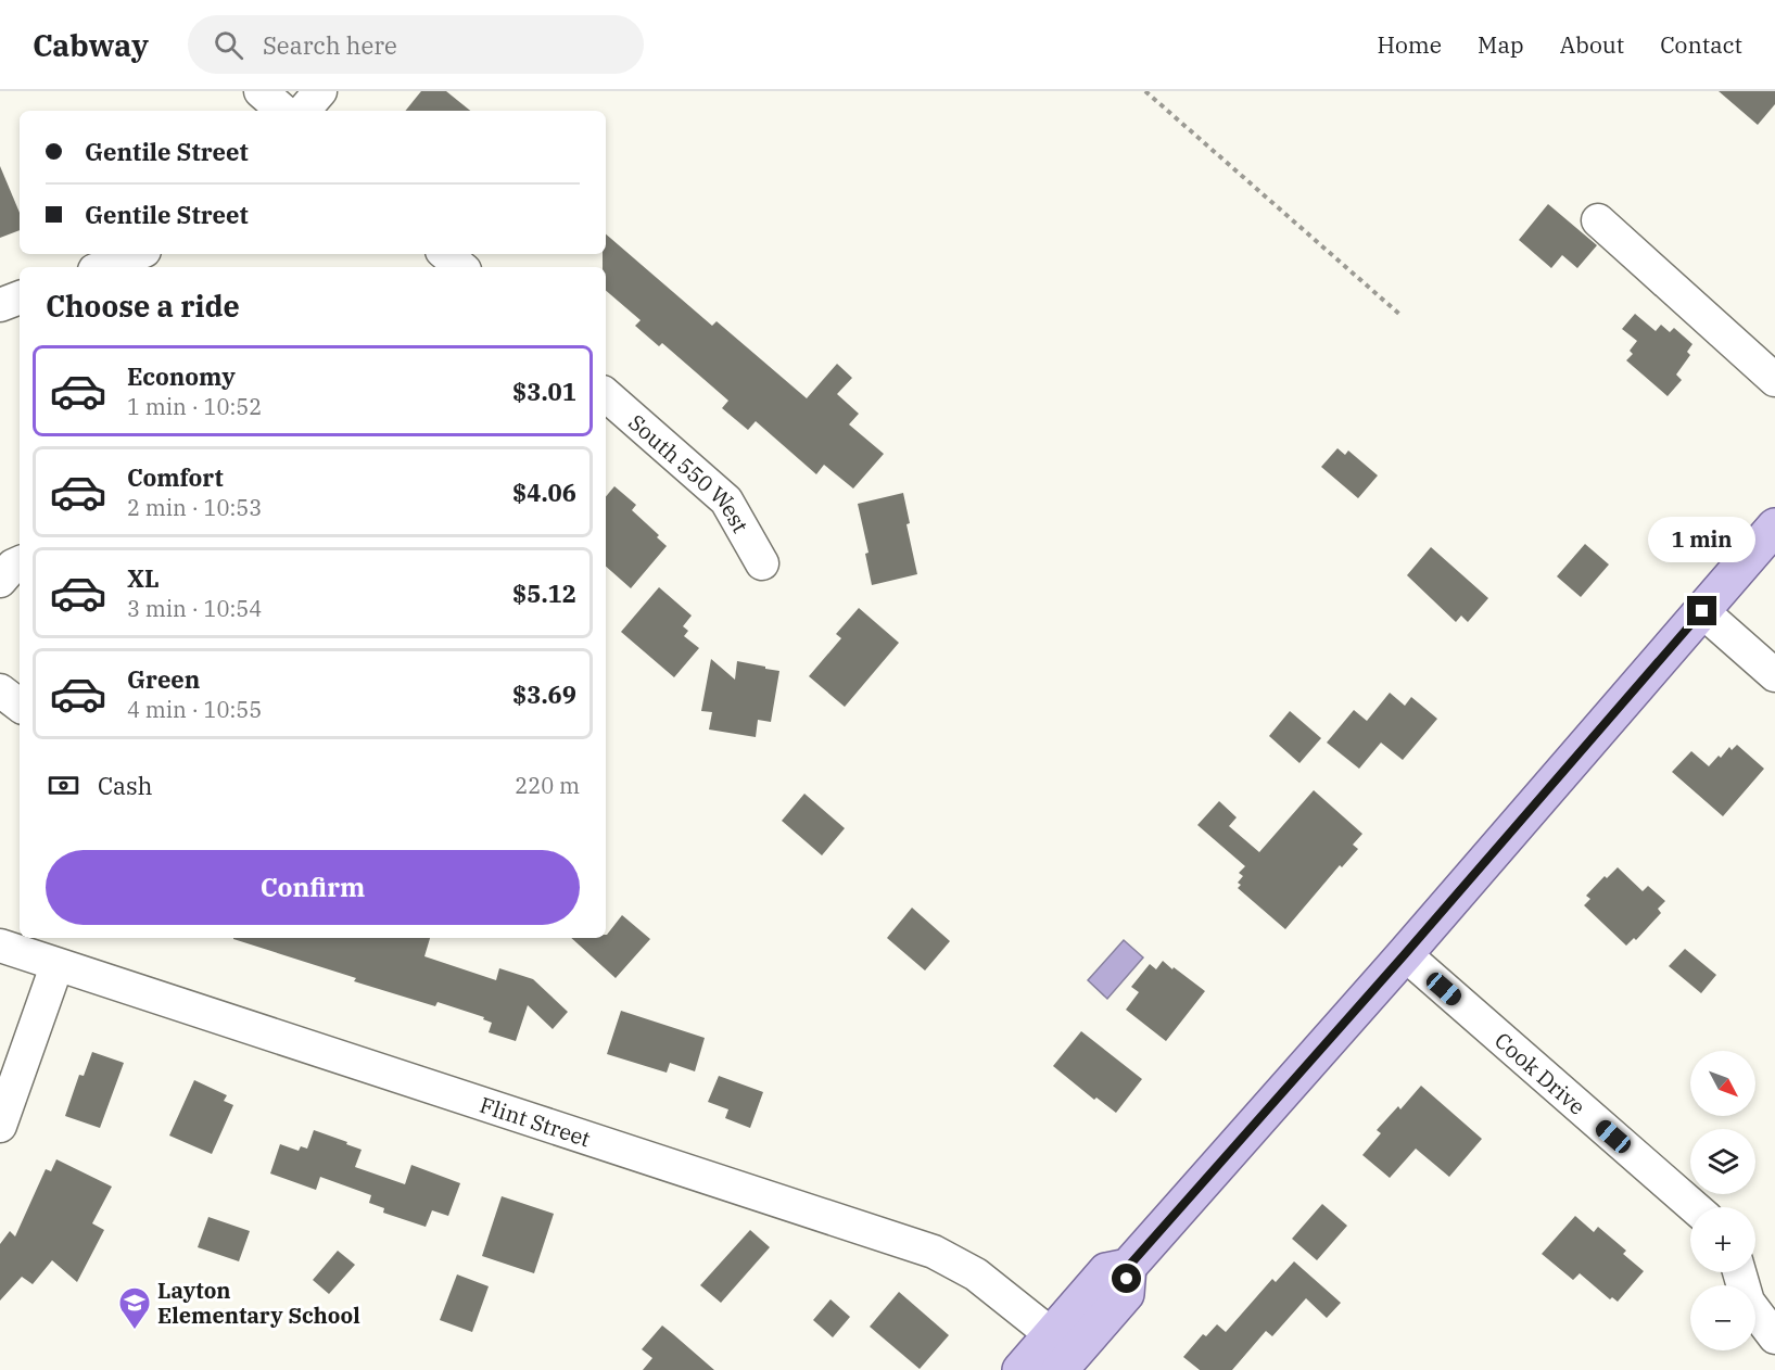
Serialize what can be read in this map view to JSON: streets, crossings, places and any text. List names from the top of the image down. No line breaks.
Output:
{"streets":{"street":["South 550 West","Cook Drive","Flint Street"]},"places":{"school or university":["Layton Elementary School"]},"north":"bottom right","page":{"header":"Cabway","search":"Search here","nav":["Home","Map","About","Contact"],"banner":["Gentile Street","Gentile Street"],"heading":"Choose a ride","list":[{"name":"Economy","note":"1 min · 10:52","value":"$3.01"},{"name":"Comfort","note":"2 min · 10:53","value":"$4.06"},{"name":"XL","note":"3 min · 10:54","value":"$5.12"},{"name":"Green","note":"4 min · 10:55","value":"$3.69"}],"bubble":"1 min","pay":["Cash","220 m"],"buttons":"Confirm","map_buttons":["+","−"]}}
